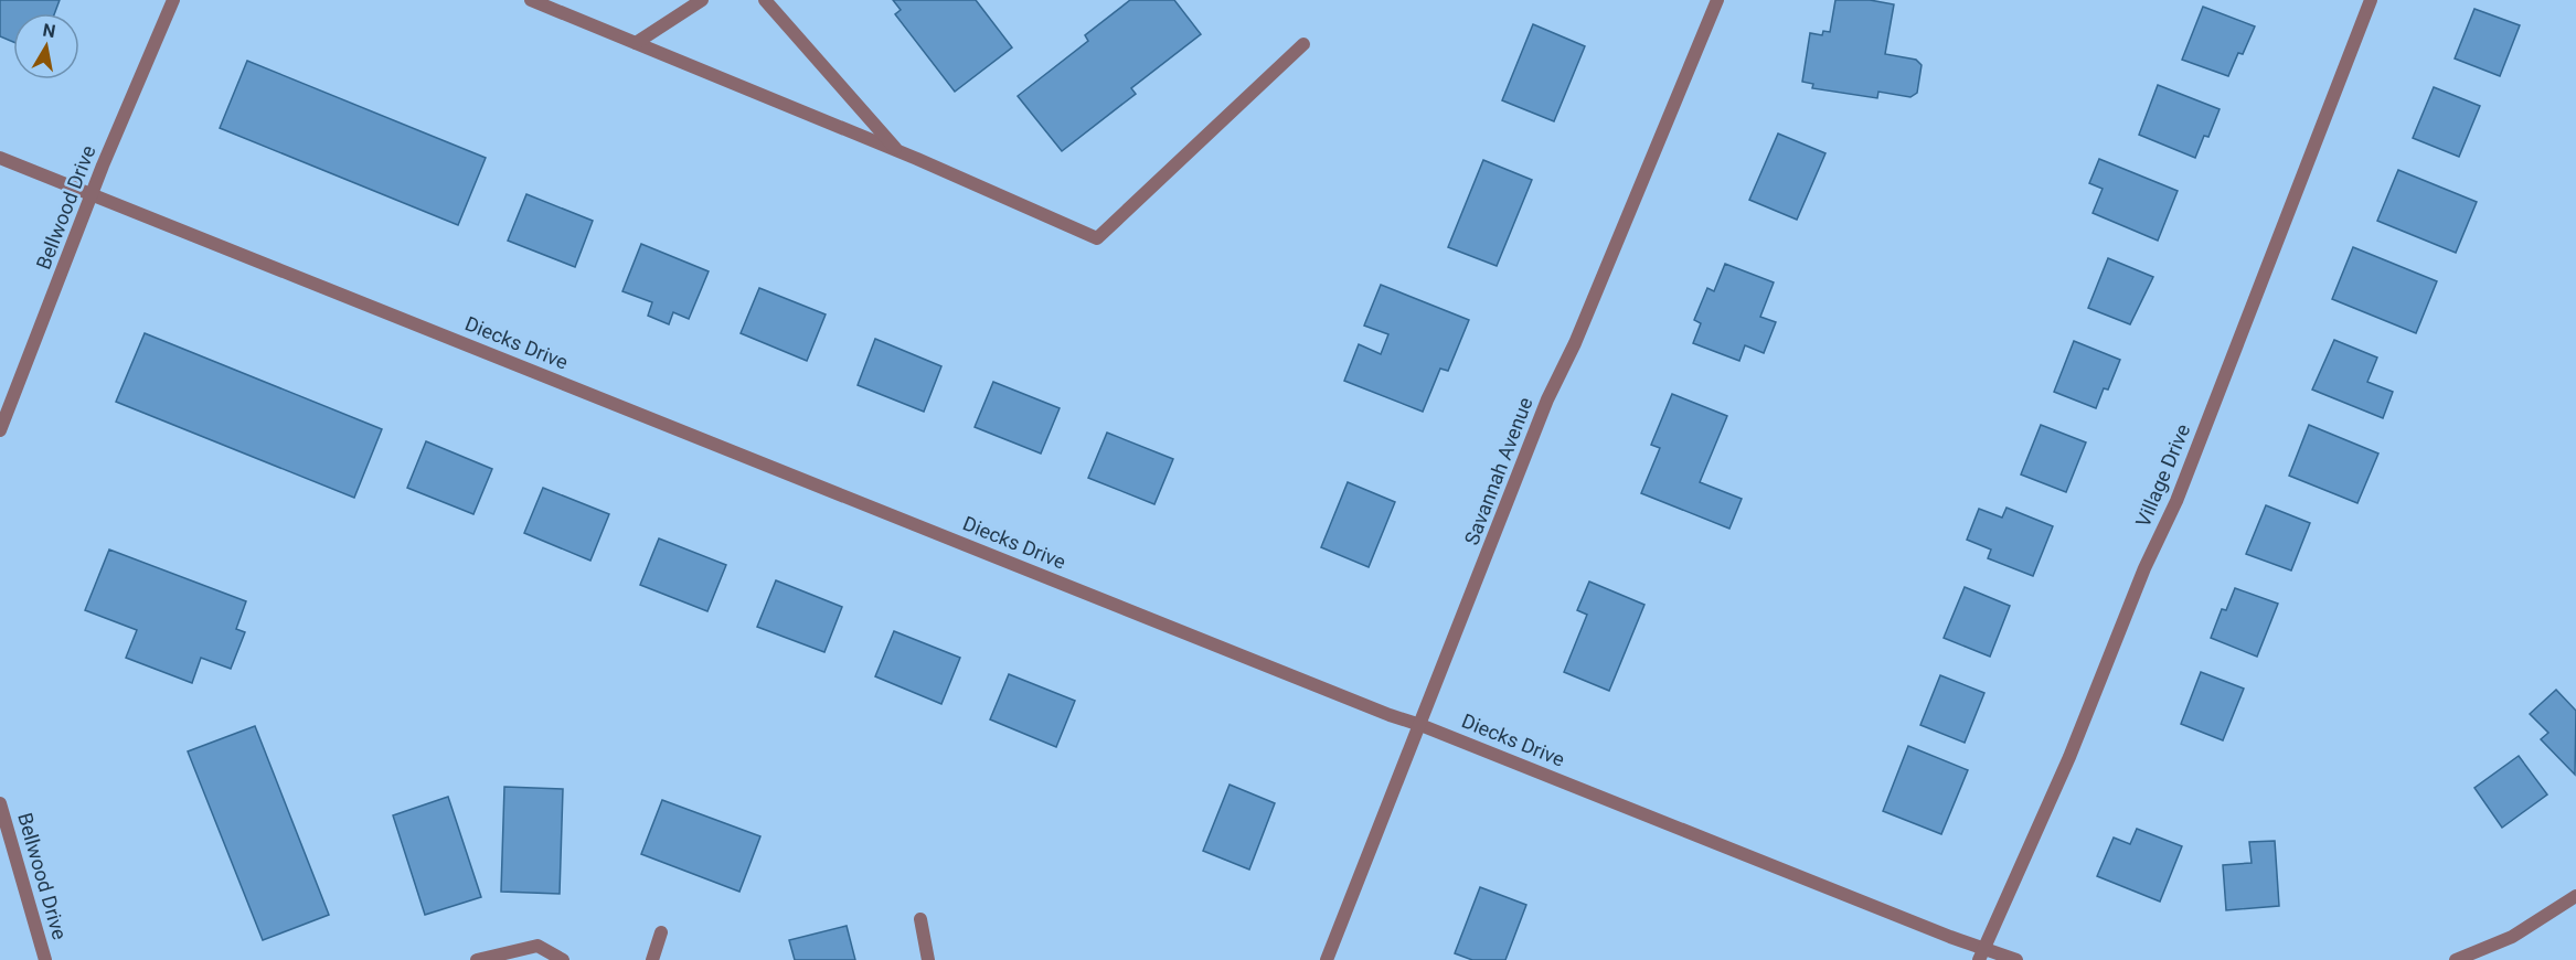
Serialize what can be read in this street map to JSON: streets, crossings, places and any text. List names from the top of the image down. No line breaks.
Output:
{"streets":{"street":["Bellwood Drive","Diecks Drive","Savannah Avenue","Village Drive"]},"crossings":[["Bellwood Drive","Diecks Drive"],["Diecks Drive","Savannah Avenue"],["Diecks Drive","Village Drive"]],"north":"top"}
